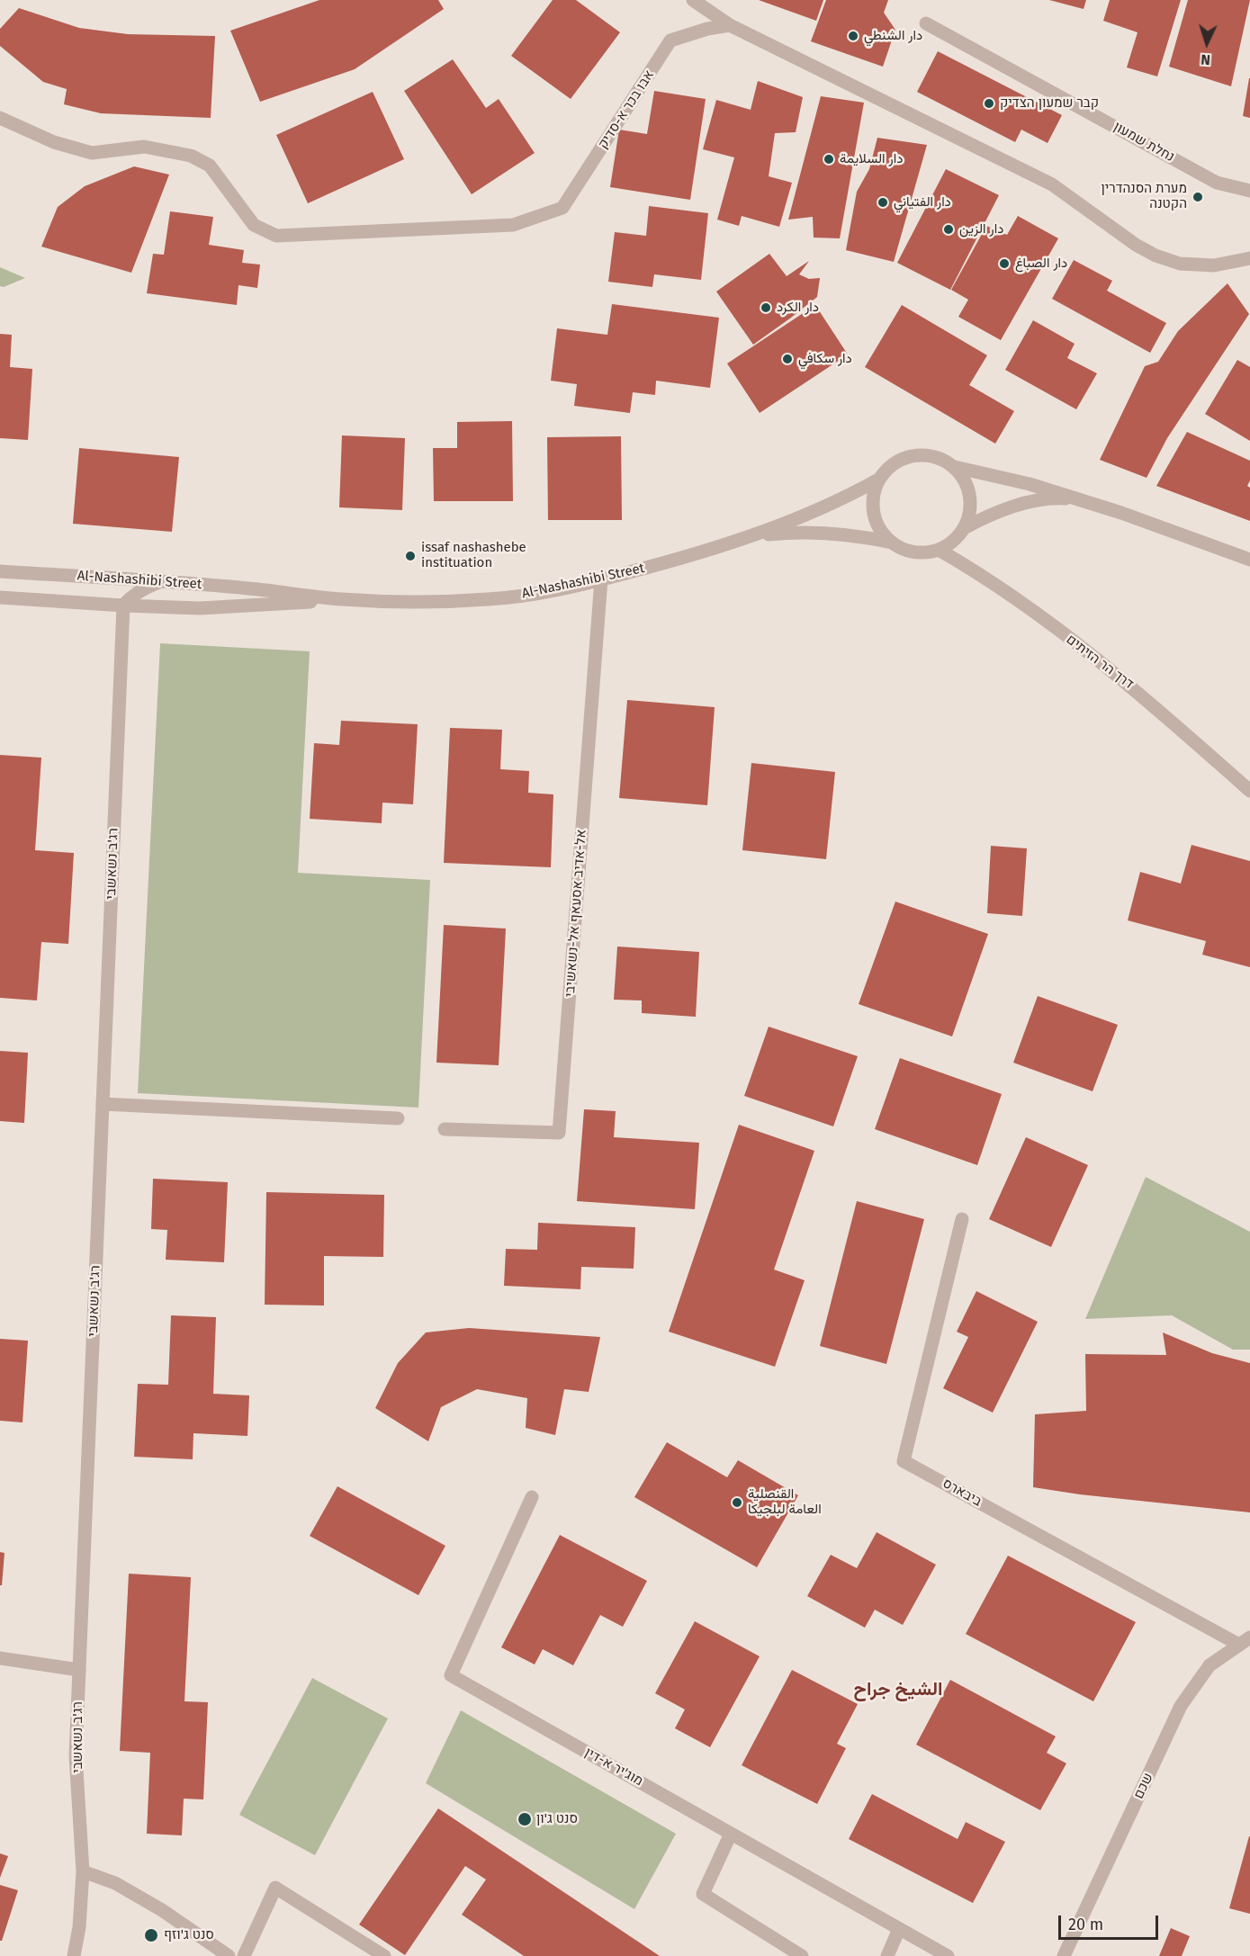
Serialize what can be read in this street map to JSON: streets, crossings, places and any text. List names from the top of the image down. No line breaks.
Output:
{"streets":{"street":["אבו בכר א-סדיק","נחלת שמעון","Al-Nashashibi Street","דרך הר הזיתים","רג'ב נשאשבי","אל-אדיב אסעאף אל-נשאשיבי","ביבארס","מוג'יר א-דין","שכם"]},"crossings":[["Al-Nashashibi Street","רג'ב נשאשבי"],["Al-Nashashibi Street","אל-אדיב אסעאף אל-נשאשיבי"],["ביבארס","שכם"]],"districts":["الشيخ جراح"],"places":["دار الشنطي","קבר שמעון הצדיק","دار السلايمة","מערת הסנהדרין הקטנה","دار الفتياني","دار الزين","دار الصباغ","دار الكرد","دار سكافي","issaf nashashebe instituation","القنصلية العامة لبلجيكا","סנט ג'ון","סנט ג'וזף"],"scale_bar":"20 m","north":"bottom"}
